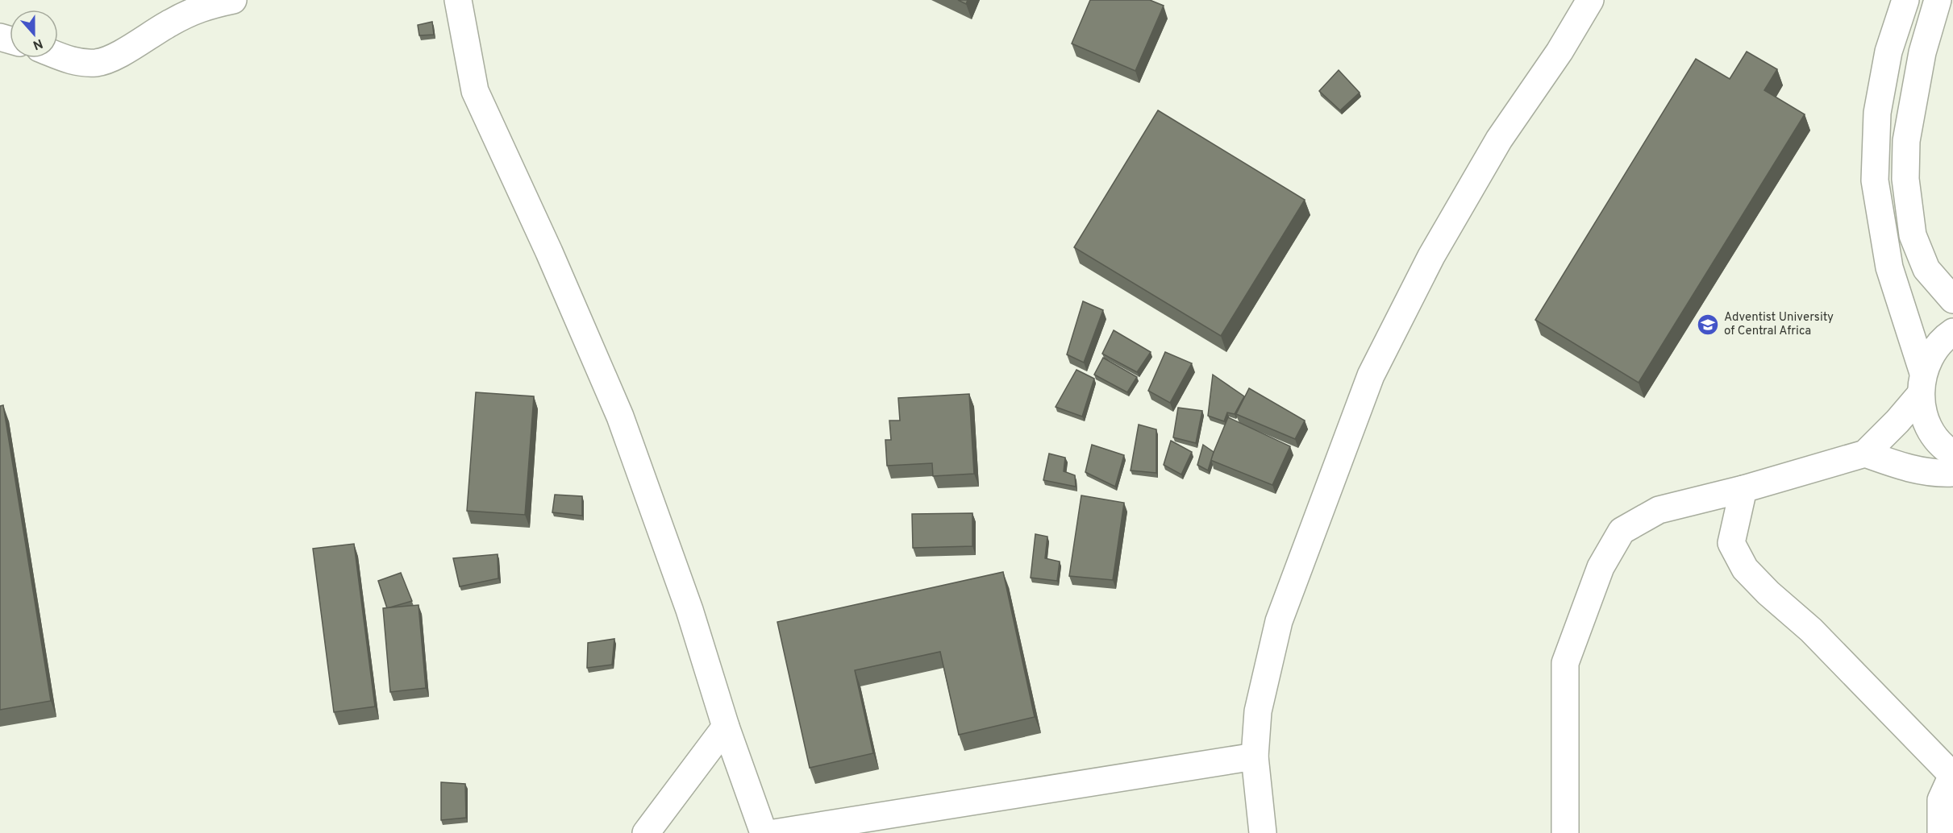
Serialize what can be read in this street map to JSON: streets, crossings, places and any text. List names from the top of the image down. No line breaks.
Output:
{"places":{"school or university":["Adventist University of Central Africa"]},"north":"bottom"}
